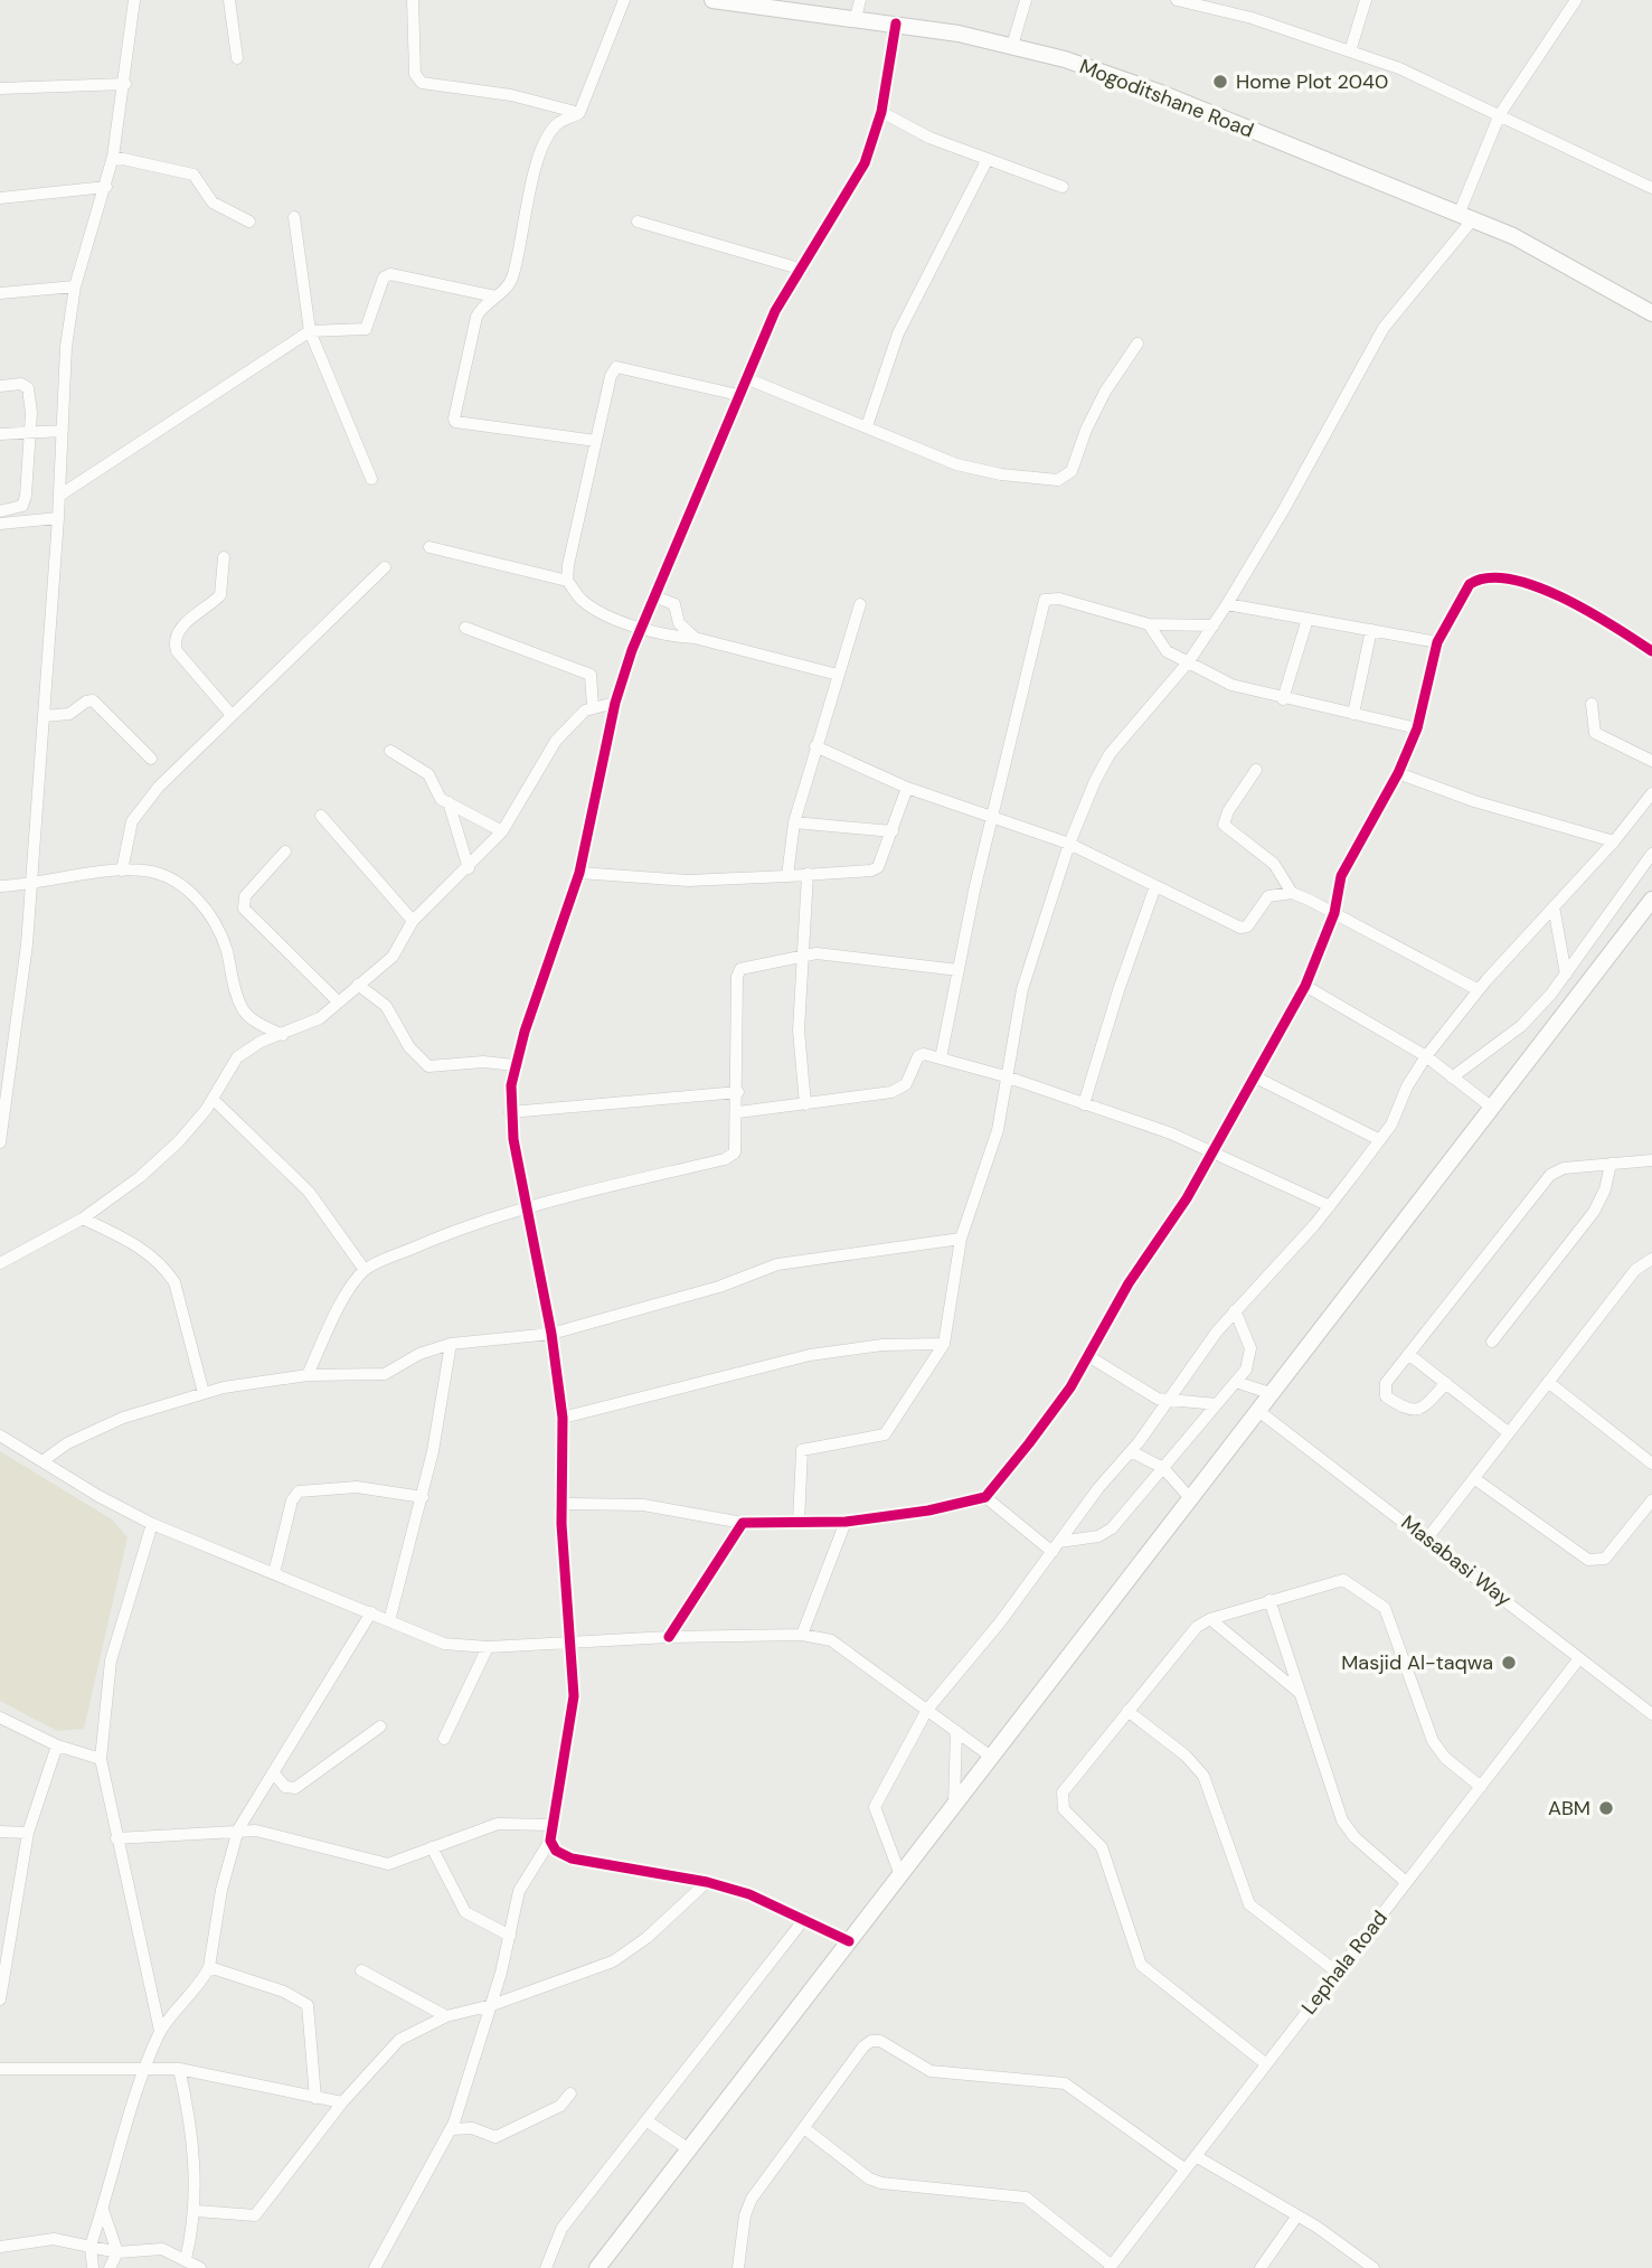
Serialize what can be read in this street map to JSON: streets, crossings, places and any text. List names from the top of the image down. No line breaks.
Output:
{"streets":{"main road":["Mogoditshane Road"],"street":["Masabasi Way","Lephala Road"]},"crossings":[["Masabasi Way","Lephala Road"]],"places":["Home Plot 2040","Masjid Al-taqwa","ABM"]}
